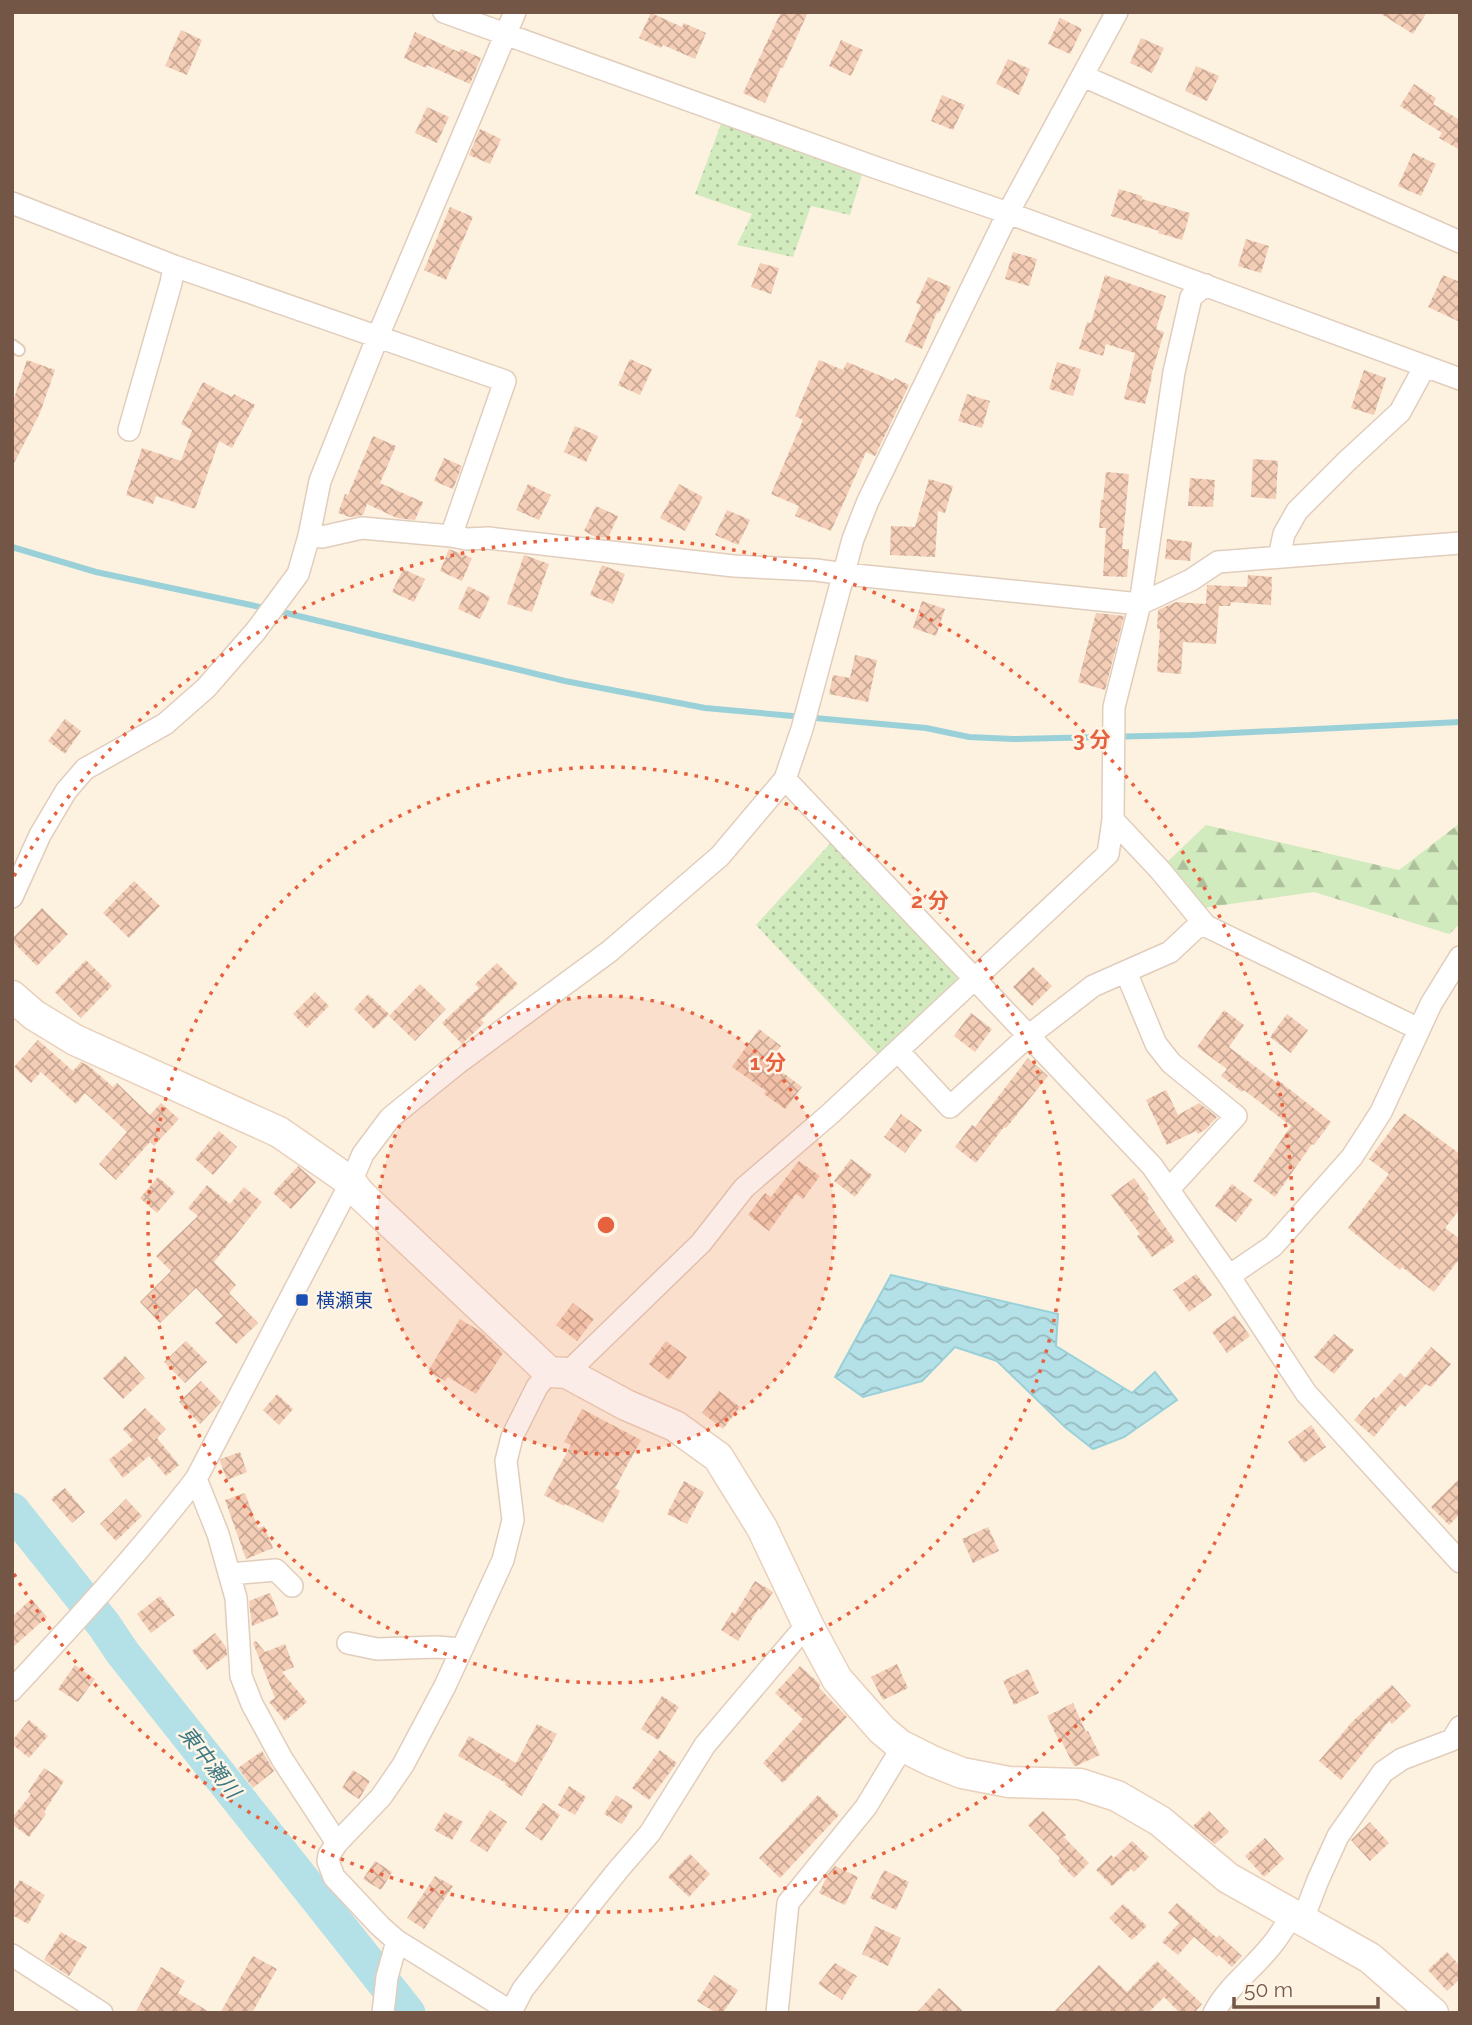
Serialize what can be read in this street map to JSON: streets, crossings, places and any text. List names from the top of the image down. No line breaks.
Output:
{"water":["東中瀬川"],"places":{"transit":["横瀬東"]},"scale_bar":"50 m","rings":["3 分","2 分","1 分"]}
